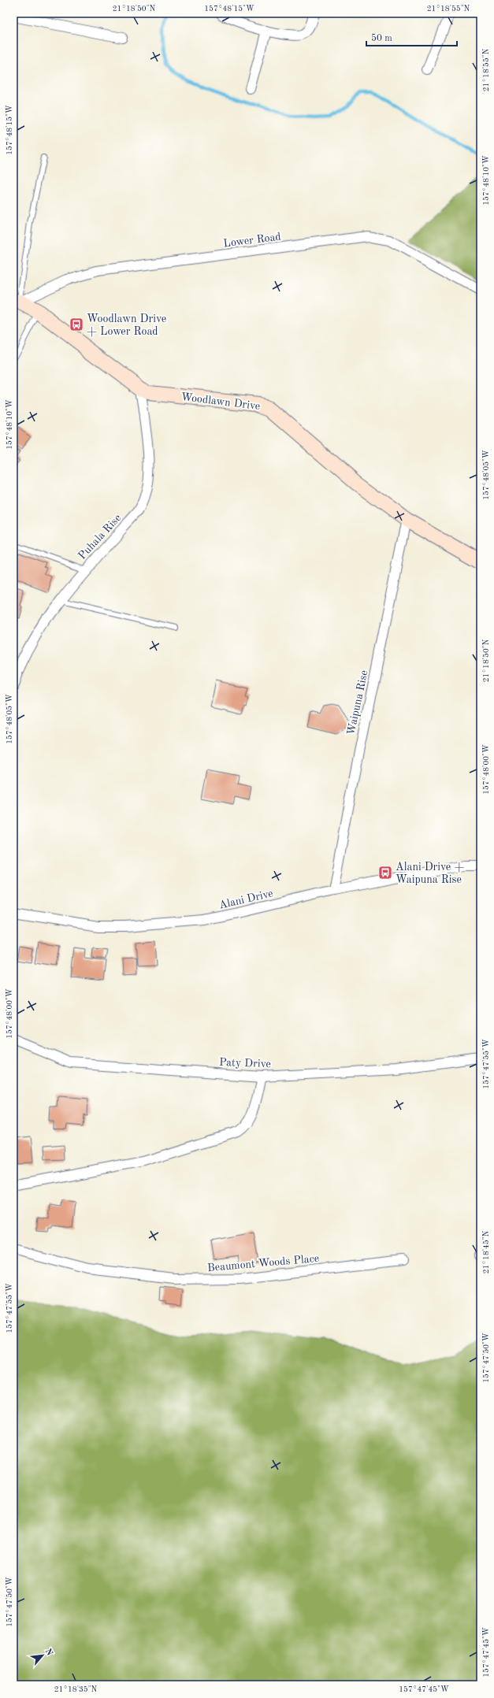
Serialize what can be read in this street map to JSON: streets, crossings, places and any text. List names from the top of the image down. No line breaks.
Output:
{"streets":{"street":["Lower Road","Woodlawn Drive","Puhala Rise","Waipuna Rise","Alani Drive","Paty Drive","Beaumont Woods Place"]},"crossings":[["Lower Road","Woodlawn Drive"],["Woodlawn Drive","Puhala Rise"],["Woodlawn Drive","Waipuna Rise"],["Waipuna Rise","Alani Drive"]],"places":{"bus stop":["Woodlawn Drive + Lower Road","Alani Drive + Waipuna Rise"]},"scale_bar":"50 m","north":"top right","coordinates":["21°18'50\"N","157°48'15\"W","21°18'55\"N","157°48'10\"W","157°48'05\"W","157°48'00\"W","157°47'55\"W","21°18'45\"N","157°47'50\"W","157°47'45\"W","21°18'35\"N"]}
